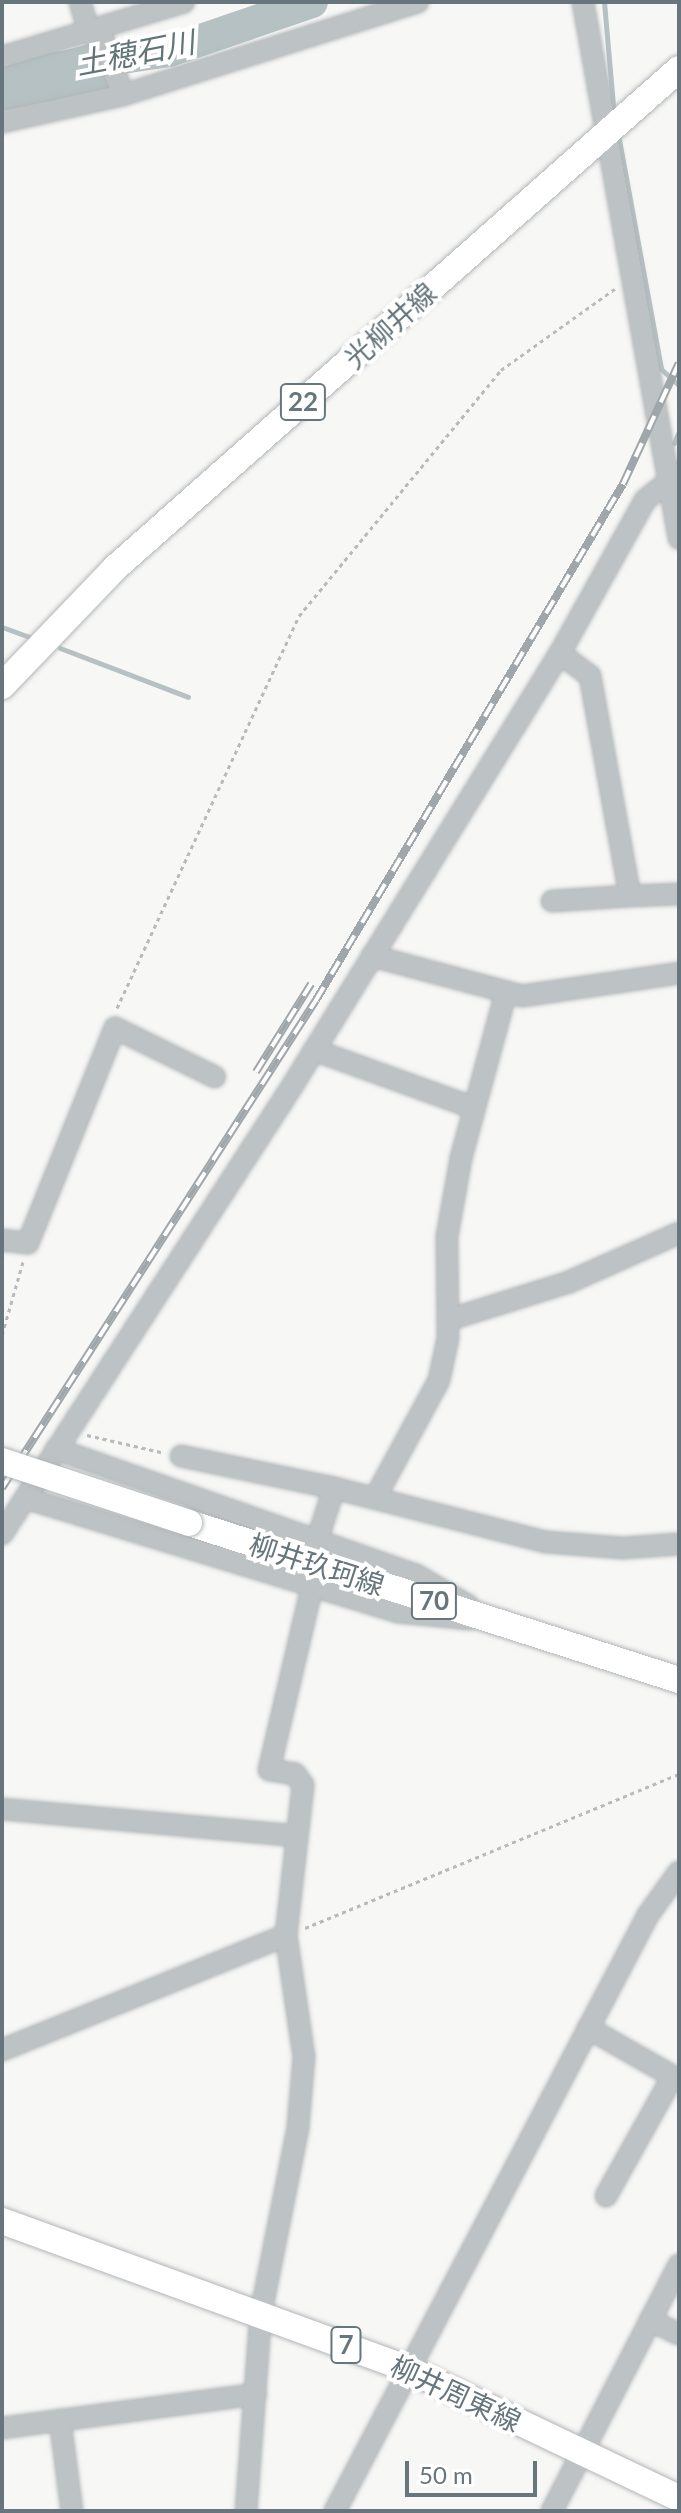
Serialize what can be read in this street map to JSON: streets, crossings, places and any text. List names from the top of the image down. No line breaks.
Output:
{"streets":{"main road":["光柳井線","22","柳井玖珂線","70","7","柳井周東線"]},"water":["土穂石川"],"scale_bar":"50 m"}
